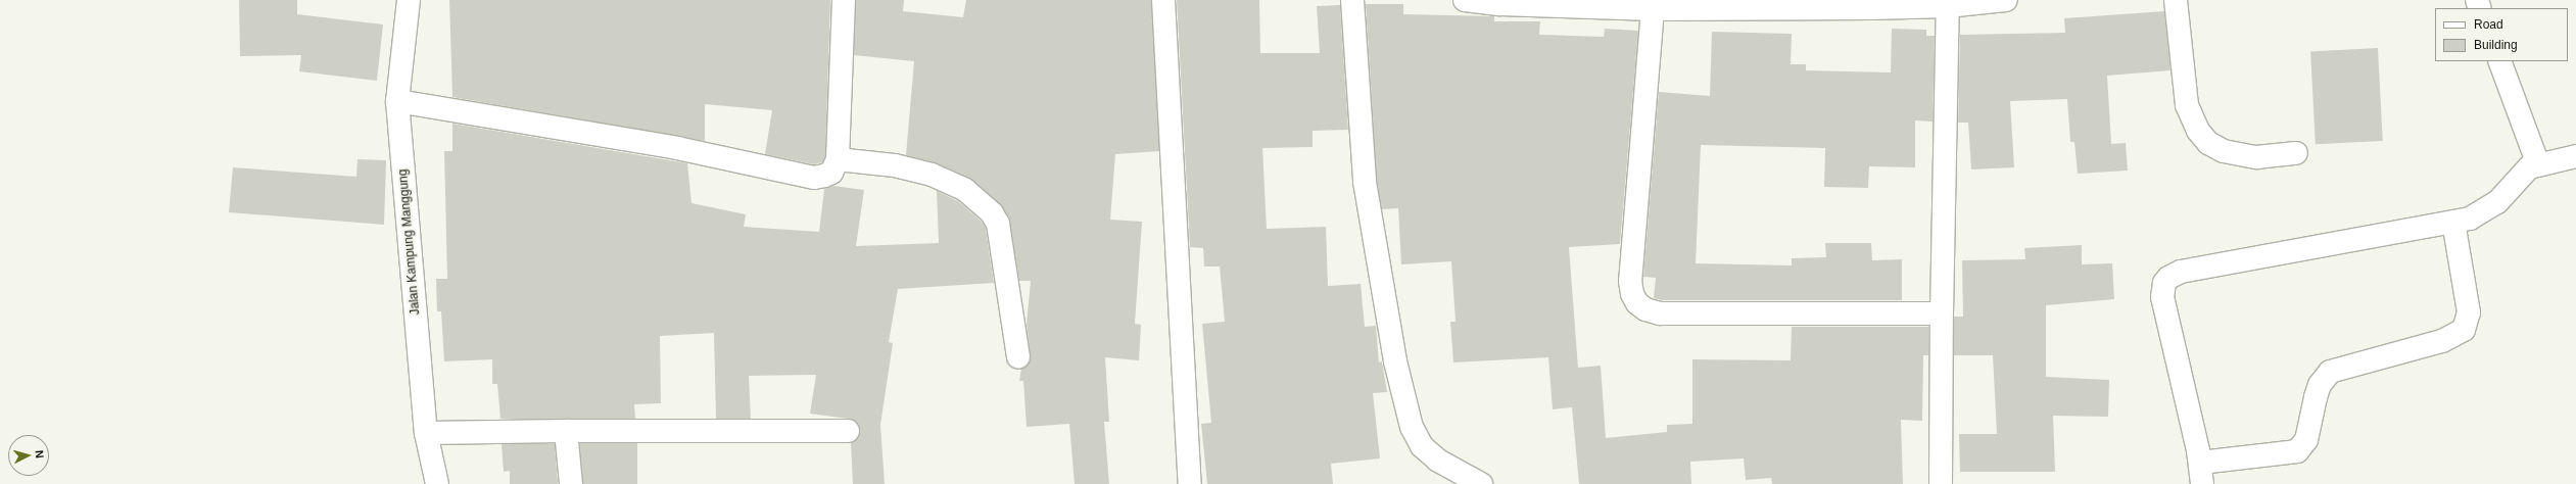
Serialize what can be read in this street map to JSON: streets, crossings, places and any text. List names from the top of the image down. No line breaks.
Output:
{"streets":{"street":["Jalan Kampung Manggung"]},"legend":["Road","Building"],"north":"right"}
